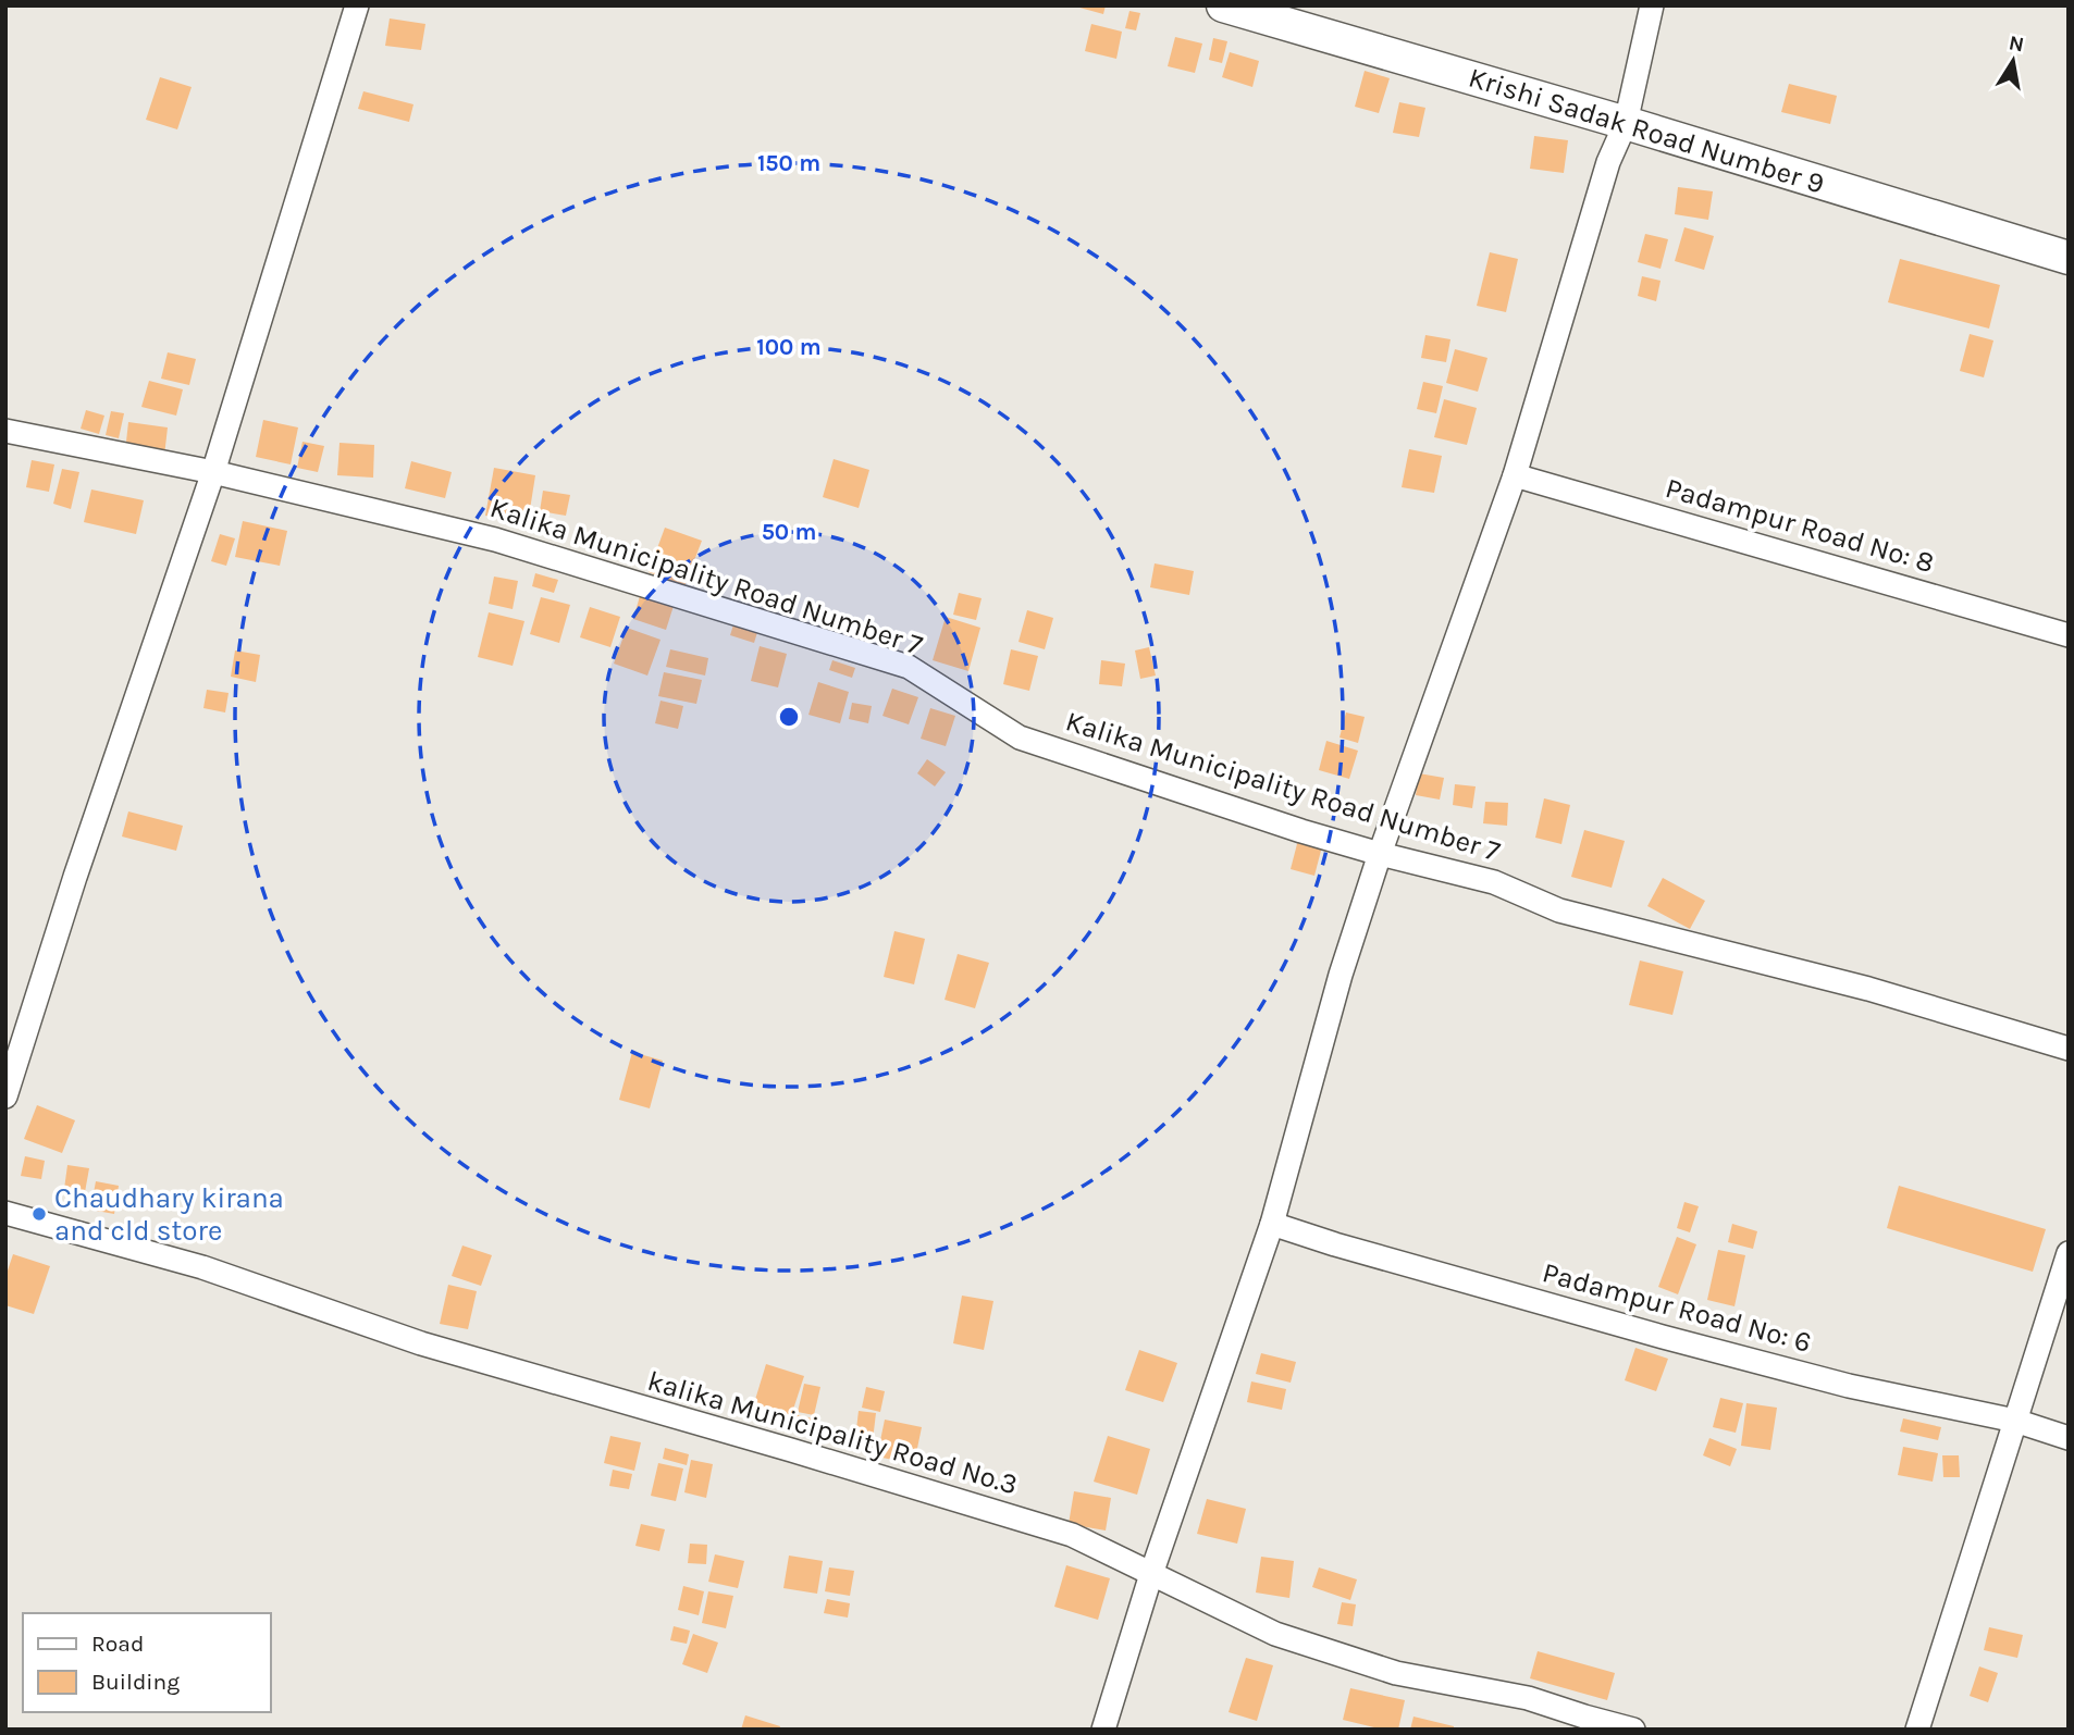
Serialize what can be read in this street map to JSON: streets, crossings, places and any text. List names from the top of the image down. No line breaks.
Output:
{"streets":{"street":["Krishi Sadak Road Number 9","Padampur Road No: 8","Kalika Municipality Road Number 7","Padampur Road No: 6","kalika Municipality Road No.3"]},"places":["Chaudhary kirana and cld store"],"legend":["Road","Building"],"north":"top","rings":["150 m","100 m","50 m"]}
